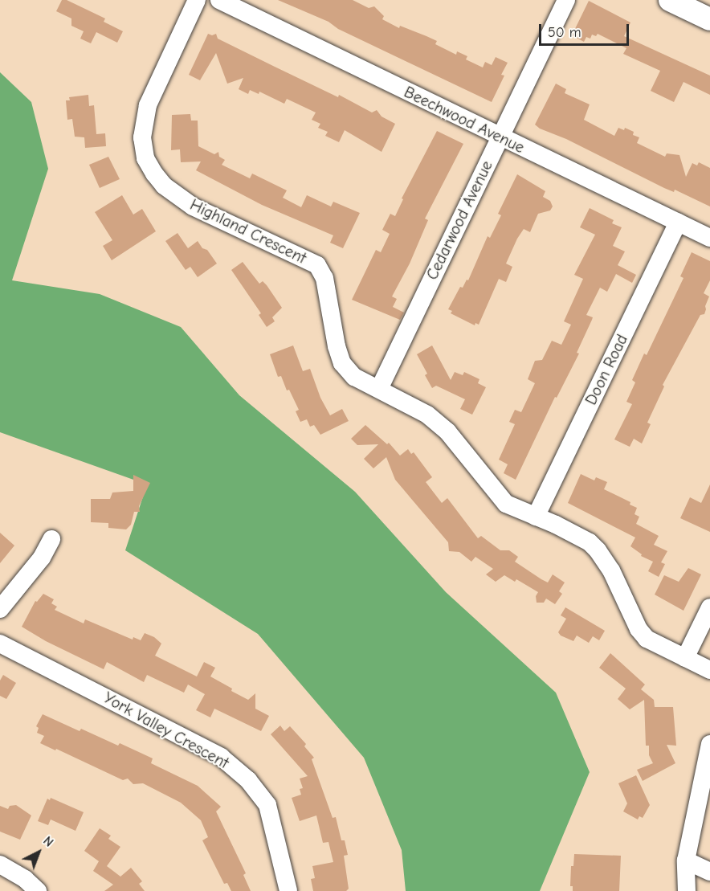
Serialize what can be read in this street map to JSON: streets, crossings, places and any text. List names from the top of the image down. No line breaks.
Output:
{"streets":{"street":["Beechwood Avenue","Cedarwood Avenue","Highland Crescent","Doon Road","York Valley Crescent"]},"crossings":[["Beechwood Avenue","Cedarwood Avenue"],["Beechwood Avenue","Doon Road"],["Cedarwood Avenue","Highland Crescent"],["Highland Crescent","Doon Road"]],"scale_bar":"50 m","north":"top right"}
